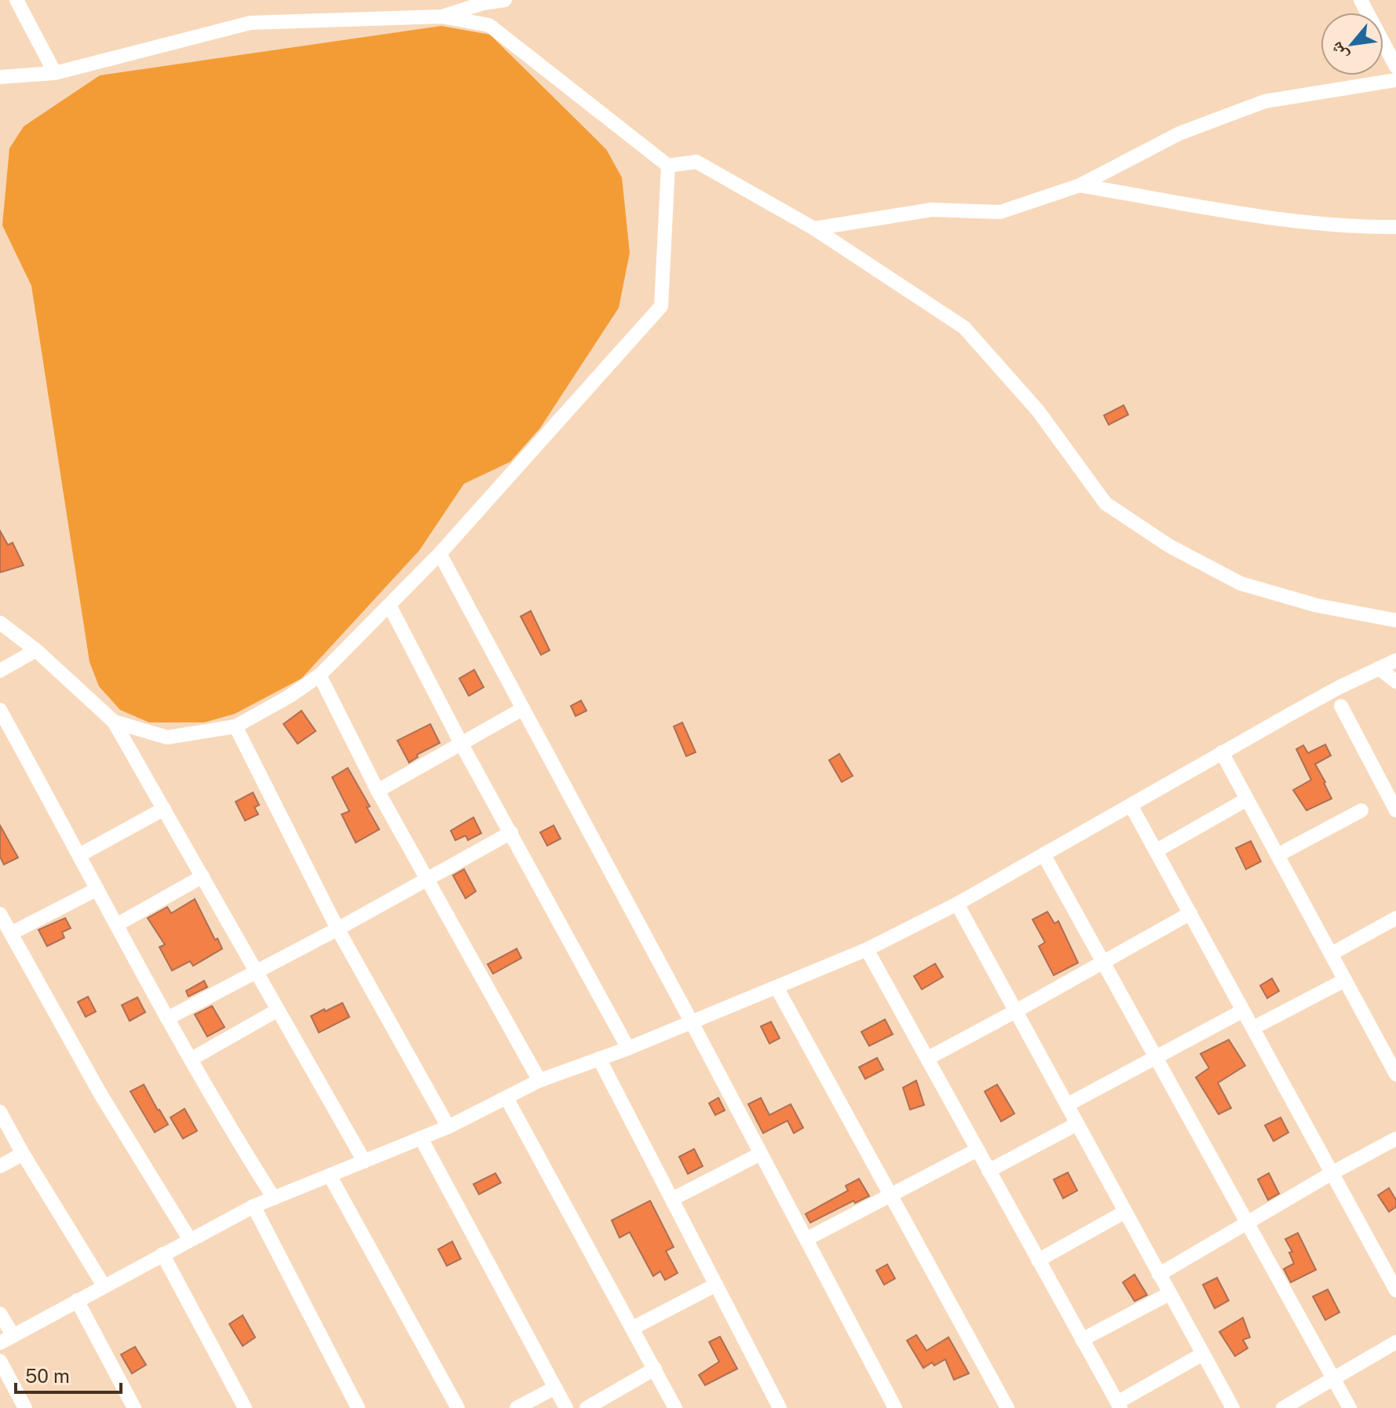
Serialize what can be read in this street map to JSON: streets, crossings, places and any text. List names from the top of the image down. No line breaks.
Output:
{"scale_bar":"50 m","north":"bottom left"}
